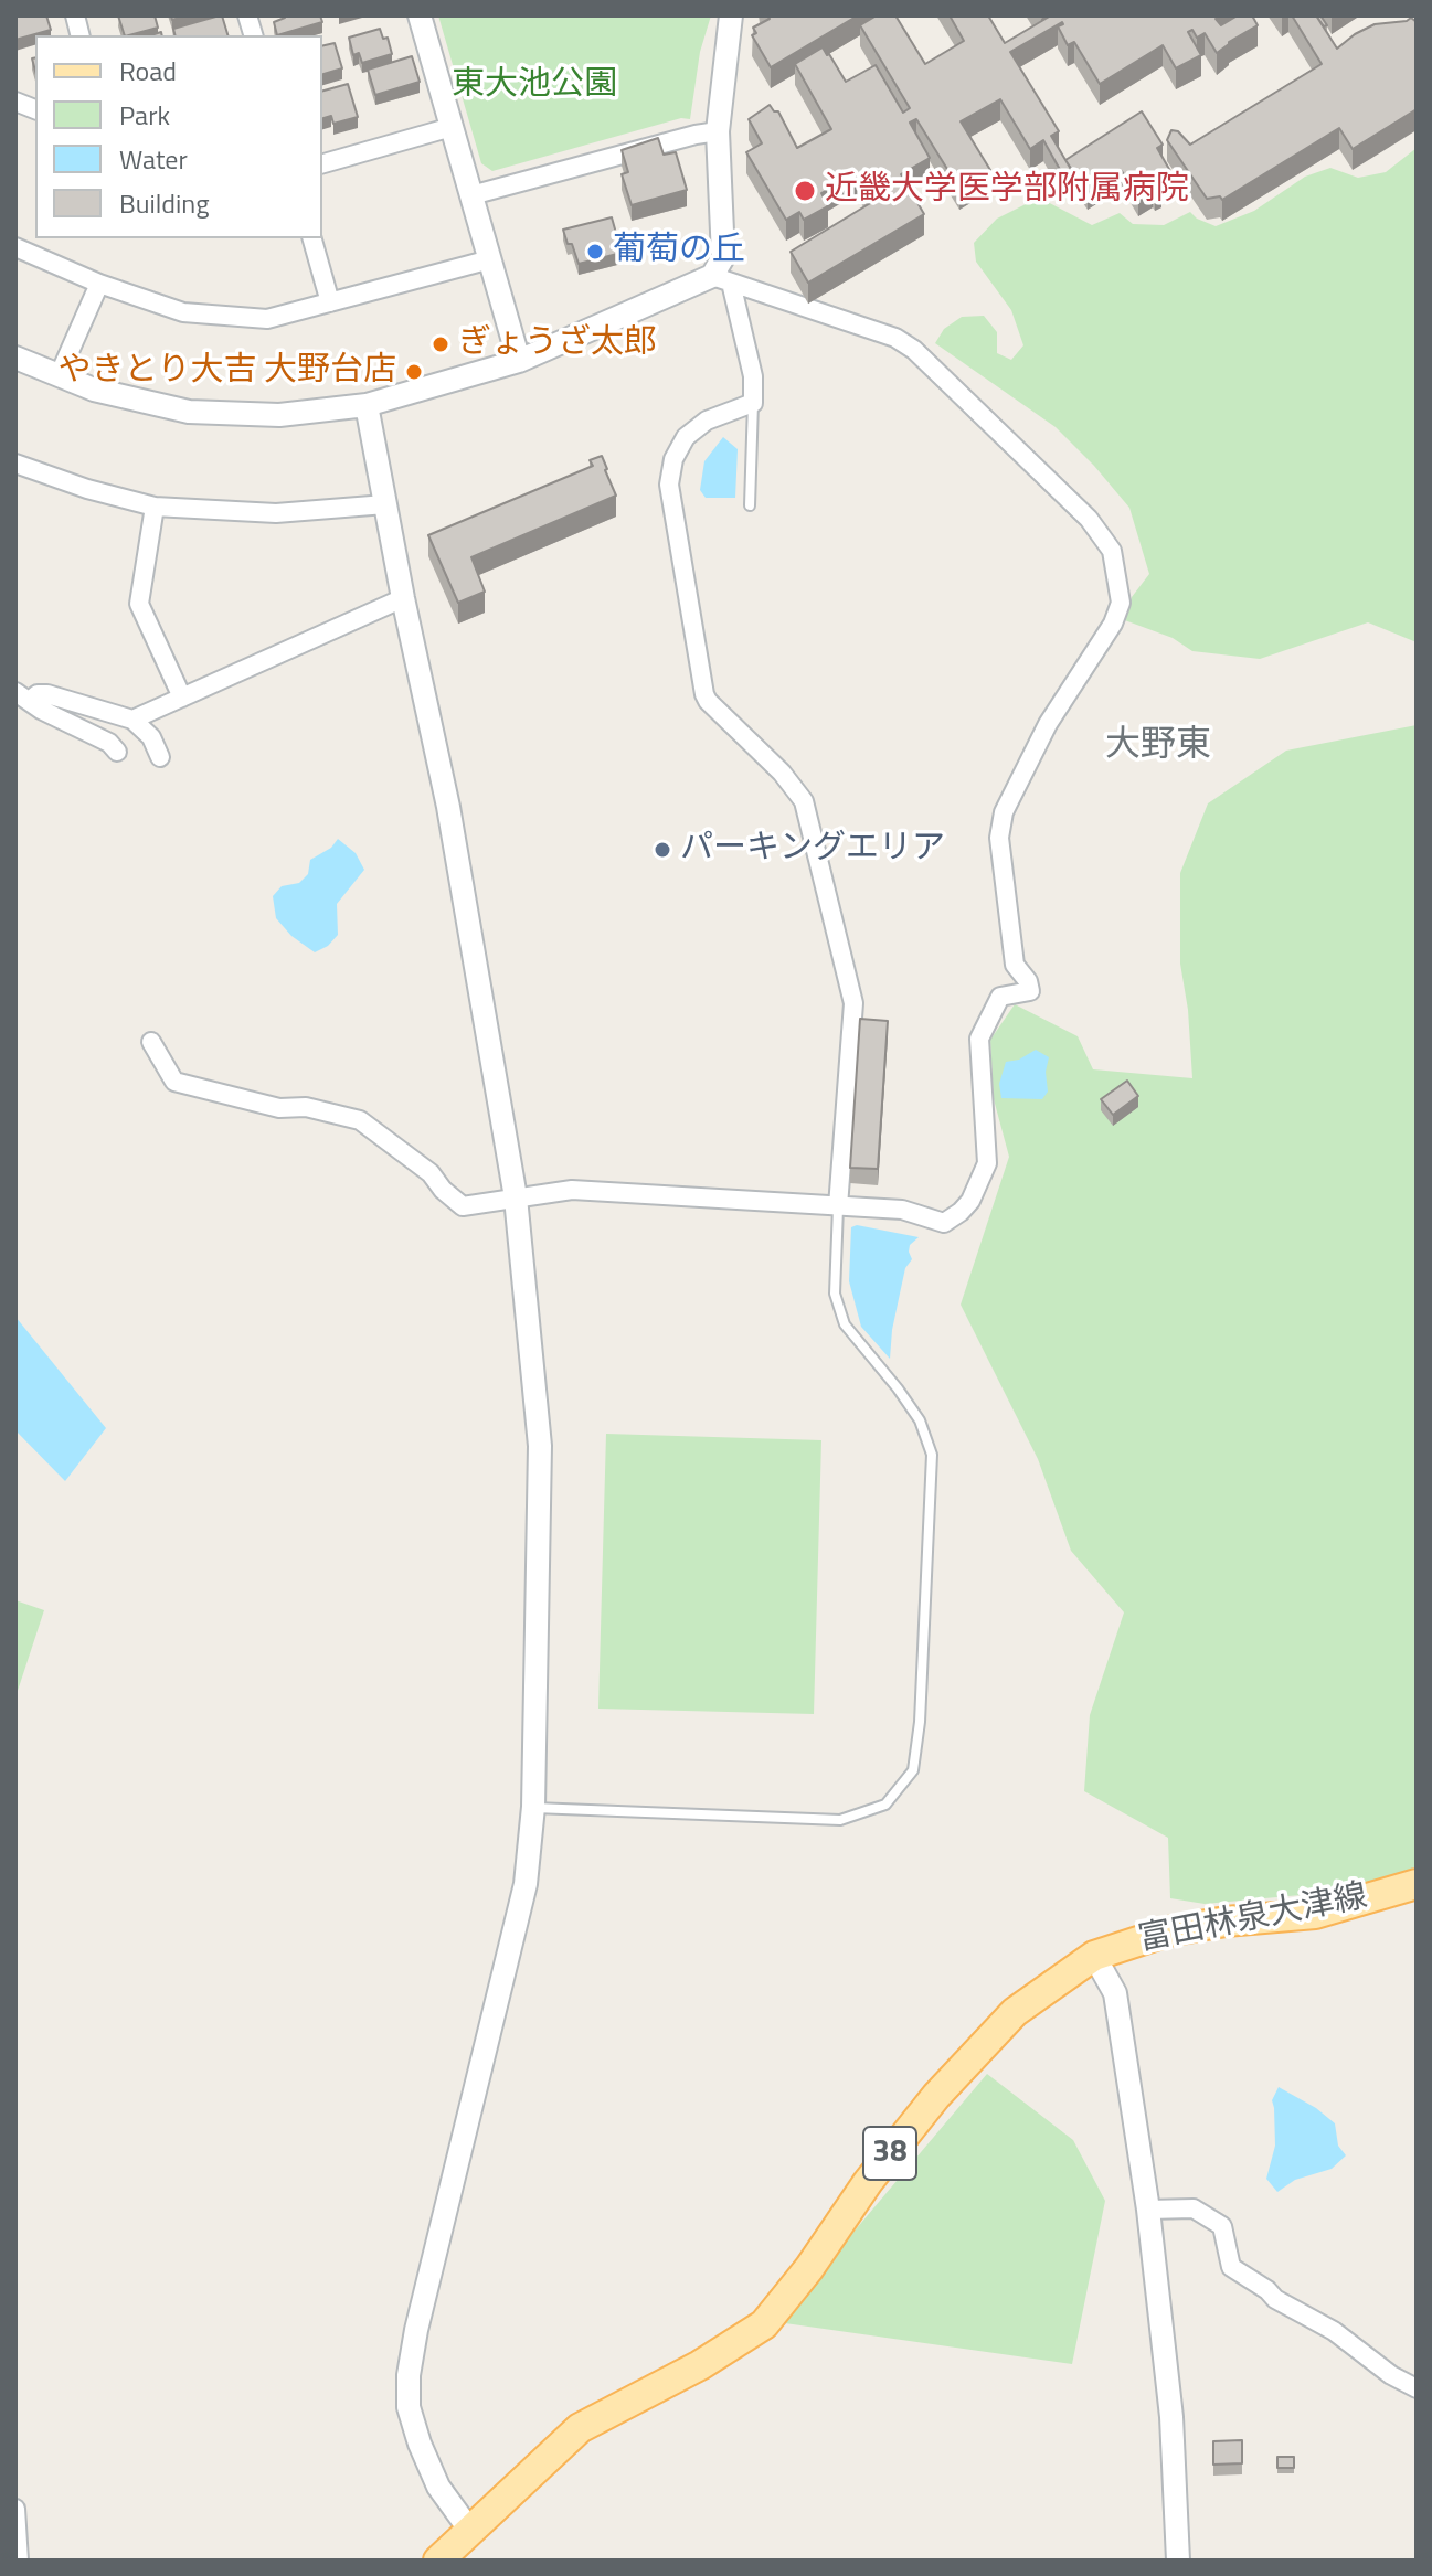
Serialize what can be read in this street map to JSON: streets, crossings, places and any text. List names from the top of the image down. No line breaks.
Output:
{"streets":{"main road":["富田林泉大津線","38"]},"districts":["大野東"],"parks":["東大池公園"],"places":["近畿大学医学部附属病院","葡萄の丘","ぎょうざ太郎","やきとり大吉 大野台店","パーキングエリア"],"legend":["Road","Park","Water","Building"]}
